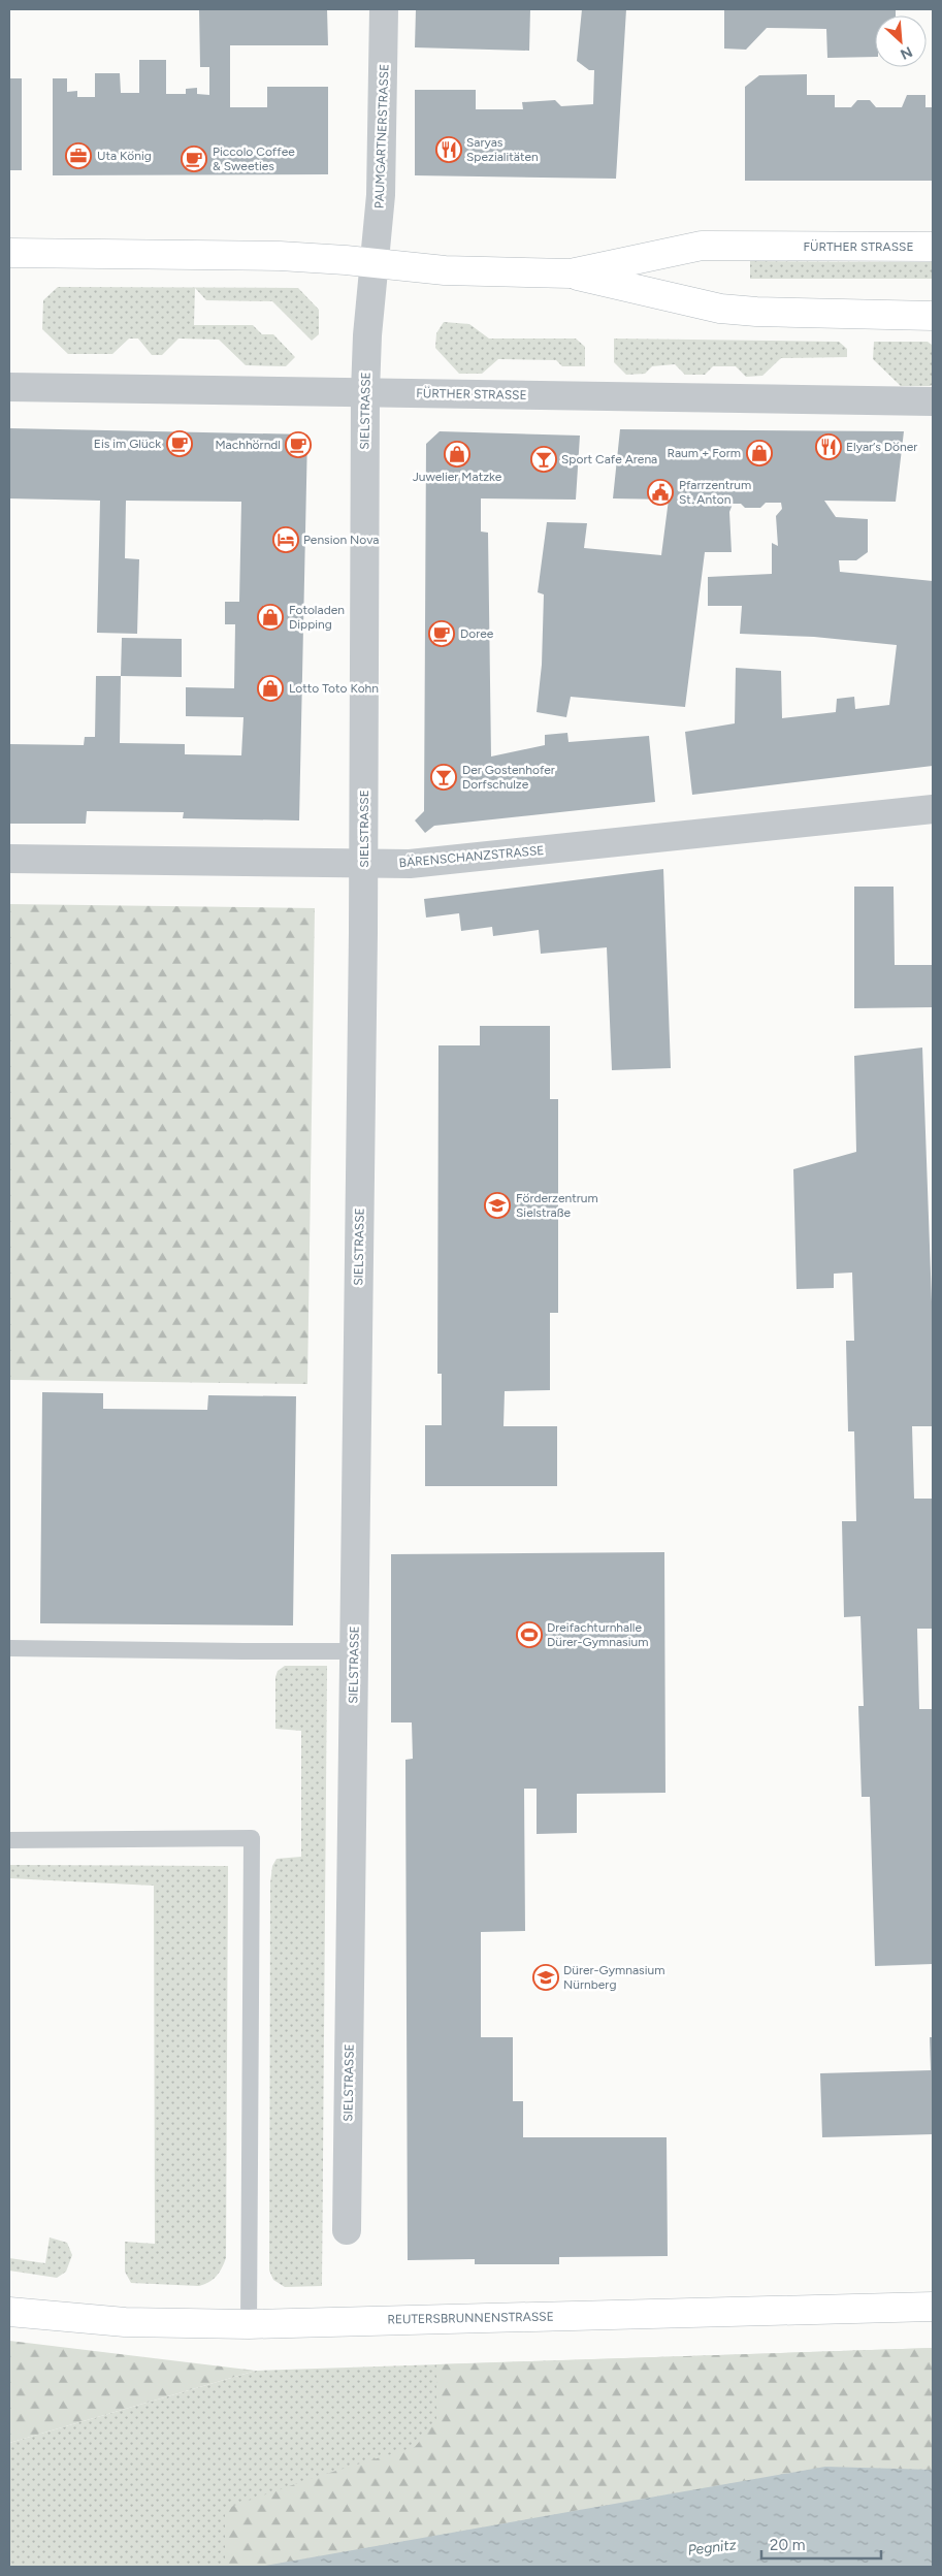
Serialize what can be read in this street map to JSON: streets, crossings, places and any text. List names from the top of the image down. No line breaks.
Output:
{"streets":{"main road":["FÜRTHER STRASSE","REUTERSBRUNNENSTRASSE"],"street":["PAUMGARTNERSTRASSE","SIELSTRASSE","BÄRENSCHANZSTRASSE"]},"crossings":[["PAUMGARTNERSTRASSE","FÜRTHER STRASSE"],["PAUMGARTNERSTRASSE","SIELSTRASSE"],["FÜRTHER STRASSE","SIELSTRASSE"],["SIELSTRASSE","BÄRENSCHANZSTRASSE"]],"water":["Pegnitz"],"places":{"restaurant":["Saryas Spezialitäten","Elyar‘s Döner"],"office":["Uta König"],"cafe":["Piccolo Coffee & Sweeties","Eis im Glück","Machhörndl","Doree"],"shop":["Raum + Form","Juwelier Matzke","Fotoladen Dipping","Lotto Toto Kohn"],"bar":["Sport Cafe Arena","Der Gostenhofer Dorfschulze"],"public building":["Pfarrzentrum St. Anton"],"hotel":["Pension Nova"],"school or university":["Förderzentrum Sielstraße","Dürer-Gymnasium Nürnberg"],"sports":["Dreifachturnhalle Dürer-Gymnasium"]},"scale_bar":"20 m","north":"bottom right"}
